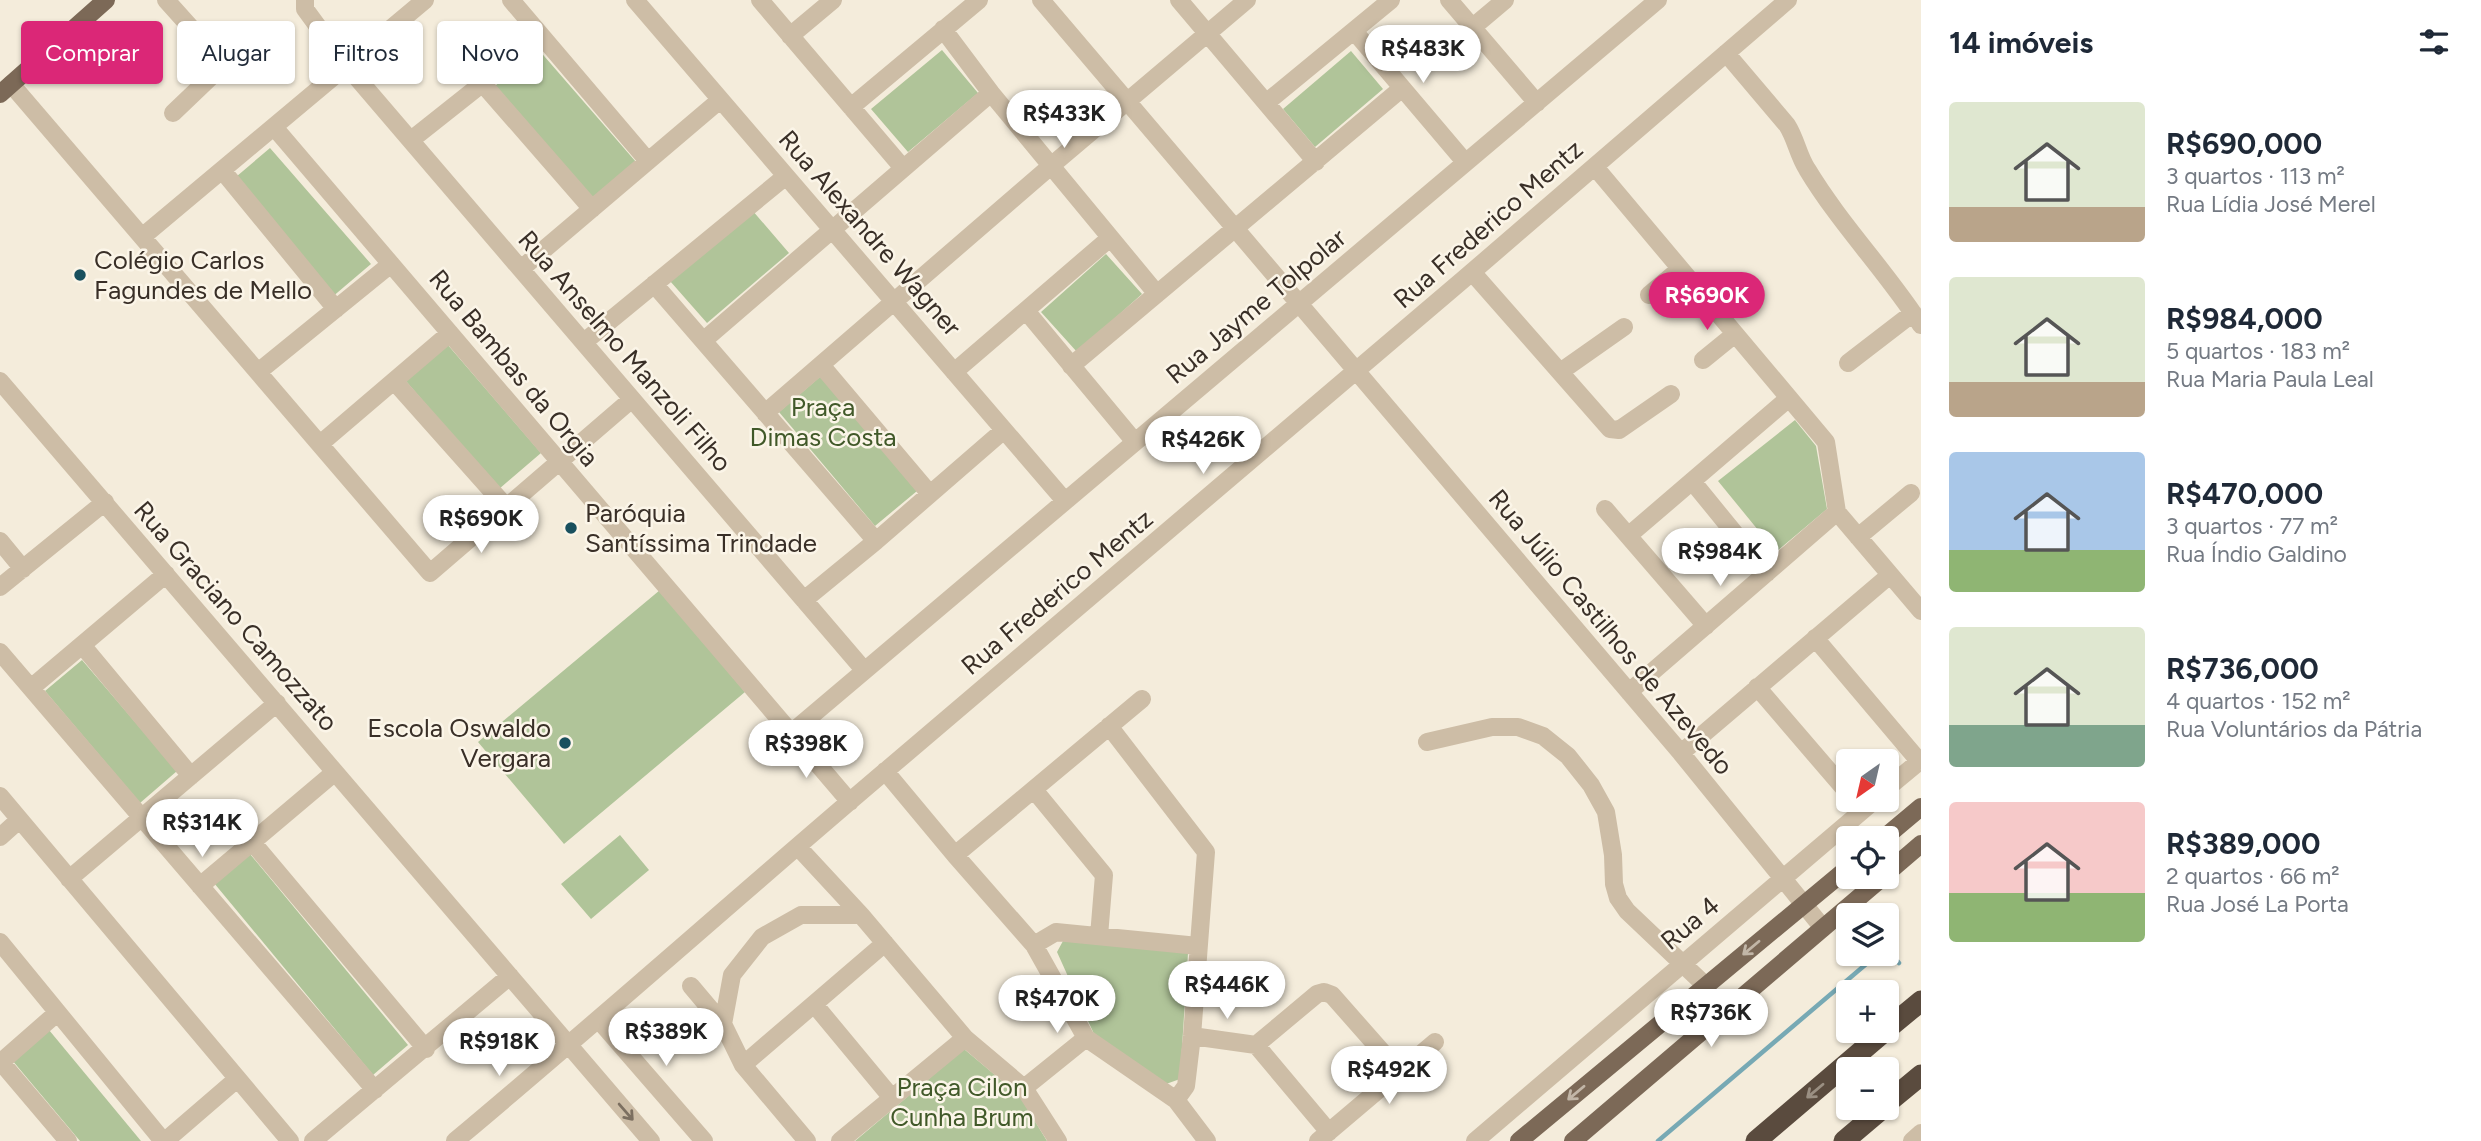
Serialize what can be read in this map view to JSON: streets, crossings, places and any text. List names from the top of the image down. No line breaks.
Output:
{"streets":{"street":["Rua Frederico Mentz","Rua Alexandre Wagner","Rua Jayme Tolpolar","Rua Anselmo Manzoli Filho","Rua Bambas da Orgia","Rua Graciano Camozzato","Rua Júlio Castilhos de Azevedo","Rua 4"]},"crossings":[["Rua Frederico Mentz","Rua Bambas da Orgia"],["Rua Frederico Mentz","Rua Graciano Camozzato"],["Rua Frederico Mentz","Rua Júlio Castilhos de Azevedo"],["Rua Alexandre Wagner","Rua Jayme Tolpolar"],["Rua Jayme Tolpolar","Rua Anselmo Manzoli Filho"],["Rua Jayme Tolpolar","Rua Bambas da Orgia"],["Rua Jayme Tolpolar","Rua Júlio Castilhos de Azevedo"],["Rua Júlio Castilhos de Azevedo","Rua 4"]],"parks":["Praça Dimas Costa","Praça Cilon Cunha Brum"],"places":["Colégio Carlos Fagundes de Mello","Paróquia Santíssima Trindade","Escola Oswaldo Vergara"],"north":"bottom left","page":{"heading":"14 imóveis","chip":["Comprar","Alugar","Filtros","Novo"],"price":["R$483K","R$433K","R$690K","R$426K","R$690K","R$984K","R$398K","R$314K","R$446K","R$470K","R$736K","R$389K","R$918K","R$492K"],"list":[{"name":"R$690,000","note":"3 quartos · 113 m² · Rua Lídia José Merel"},{"name":"R$984,000","note":"5 quartos · 183 m² · Rua Maria Paula Leal"},{"name":"R$470,000","note":"3 quartos · 77 m² · Rua Índio Galdino"},{"name":"R$736,000","note":"4 quartos · 152 m² · Rua Voluntários da Pátria"},{"name":"R$389,000","note":"2 quartos · 66 m² · Rua José La Porta"}],"map_buttons":["+","−"]}}
